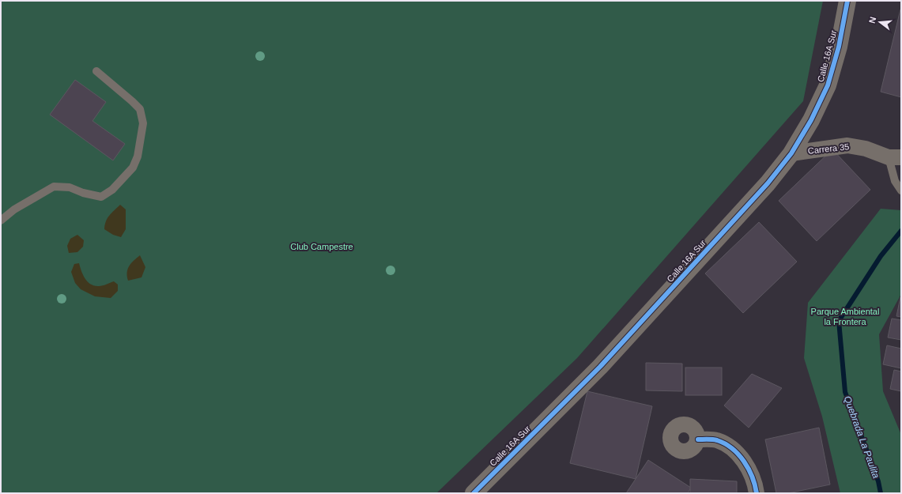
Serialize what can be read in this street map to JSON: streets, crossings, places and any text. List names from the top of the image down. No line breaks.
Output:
{"streets":{"street":["Calle 16A Sur","Carrera 35"]},"crossings":[["Calle 16A Sur","Carrera 35"]],"water":["Quebrada La Paulita"],"parks":["Club Campestre","Parque Ambiental la Frontera"],"north":"left"}
